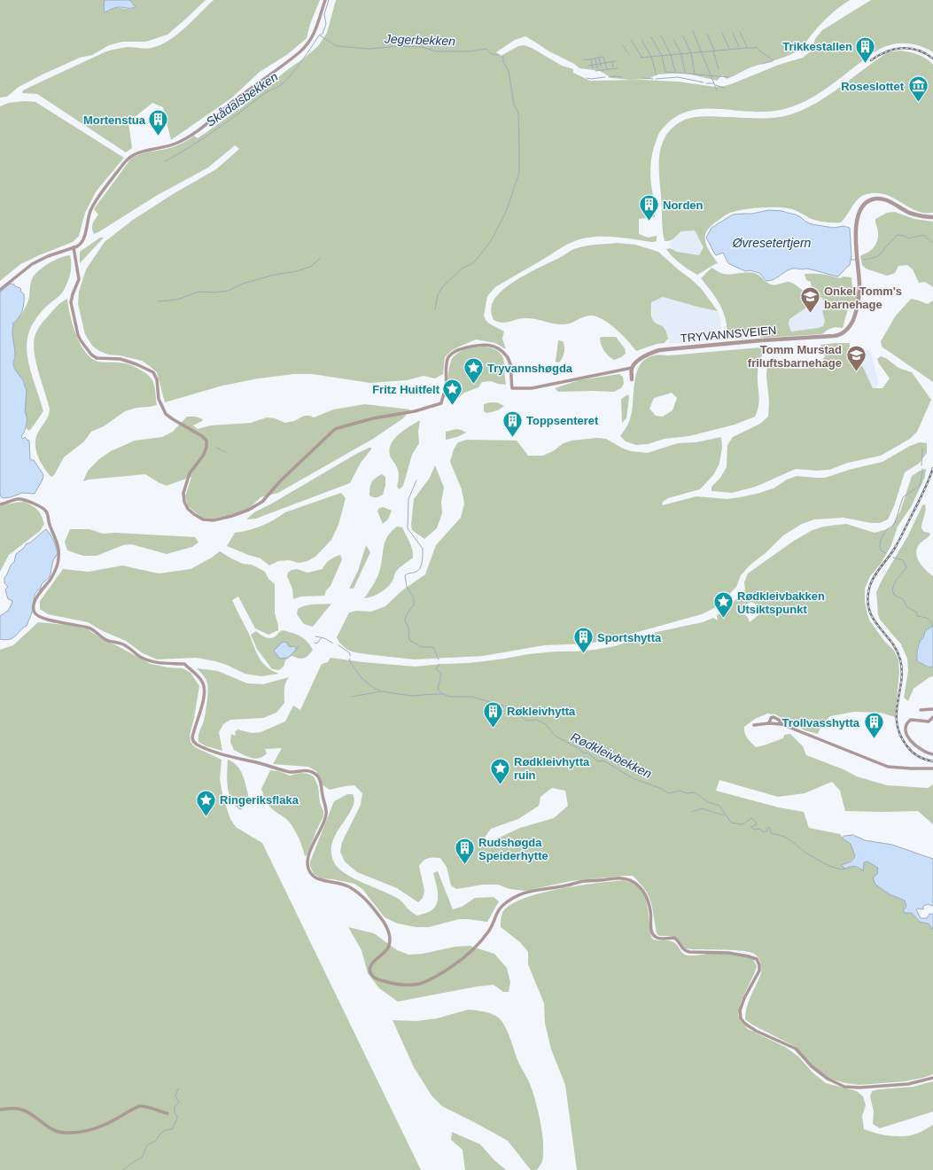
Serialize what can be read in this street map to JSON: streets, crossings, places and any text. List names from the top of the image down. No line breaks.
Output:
{"streets":{"street":["TRYVANNSVEIEN"]},"water":["Jegerbekken","Skådalsbekken","Øvresetertjern","Rødkleivbekken"],"places":{"building":["Trikkestallen","Mortenstua","Norden","Toppsenteret","Sportshytta","Røkleivhytta","Trollvasshytta","Rudshøgda Speiderhytte"],"museum":["Roseslottet"],"school or university":["Onkel Tomm's barnehage","Tomm Murstad friluftsbarnehage"],"place":["Tryvannshøgda","Fritz Huitfelt","Rødkleivbakken Utsiktspunkt","Rødkleivhytta ruin","Ringeriksflaka"]}}
